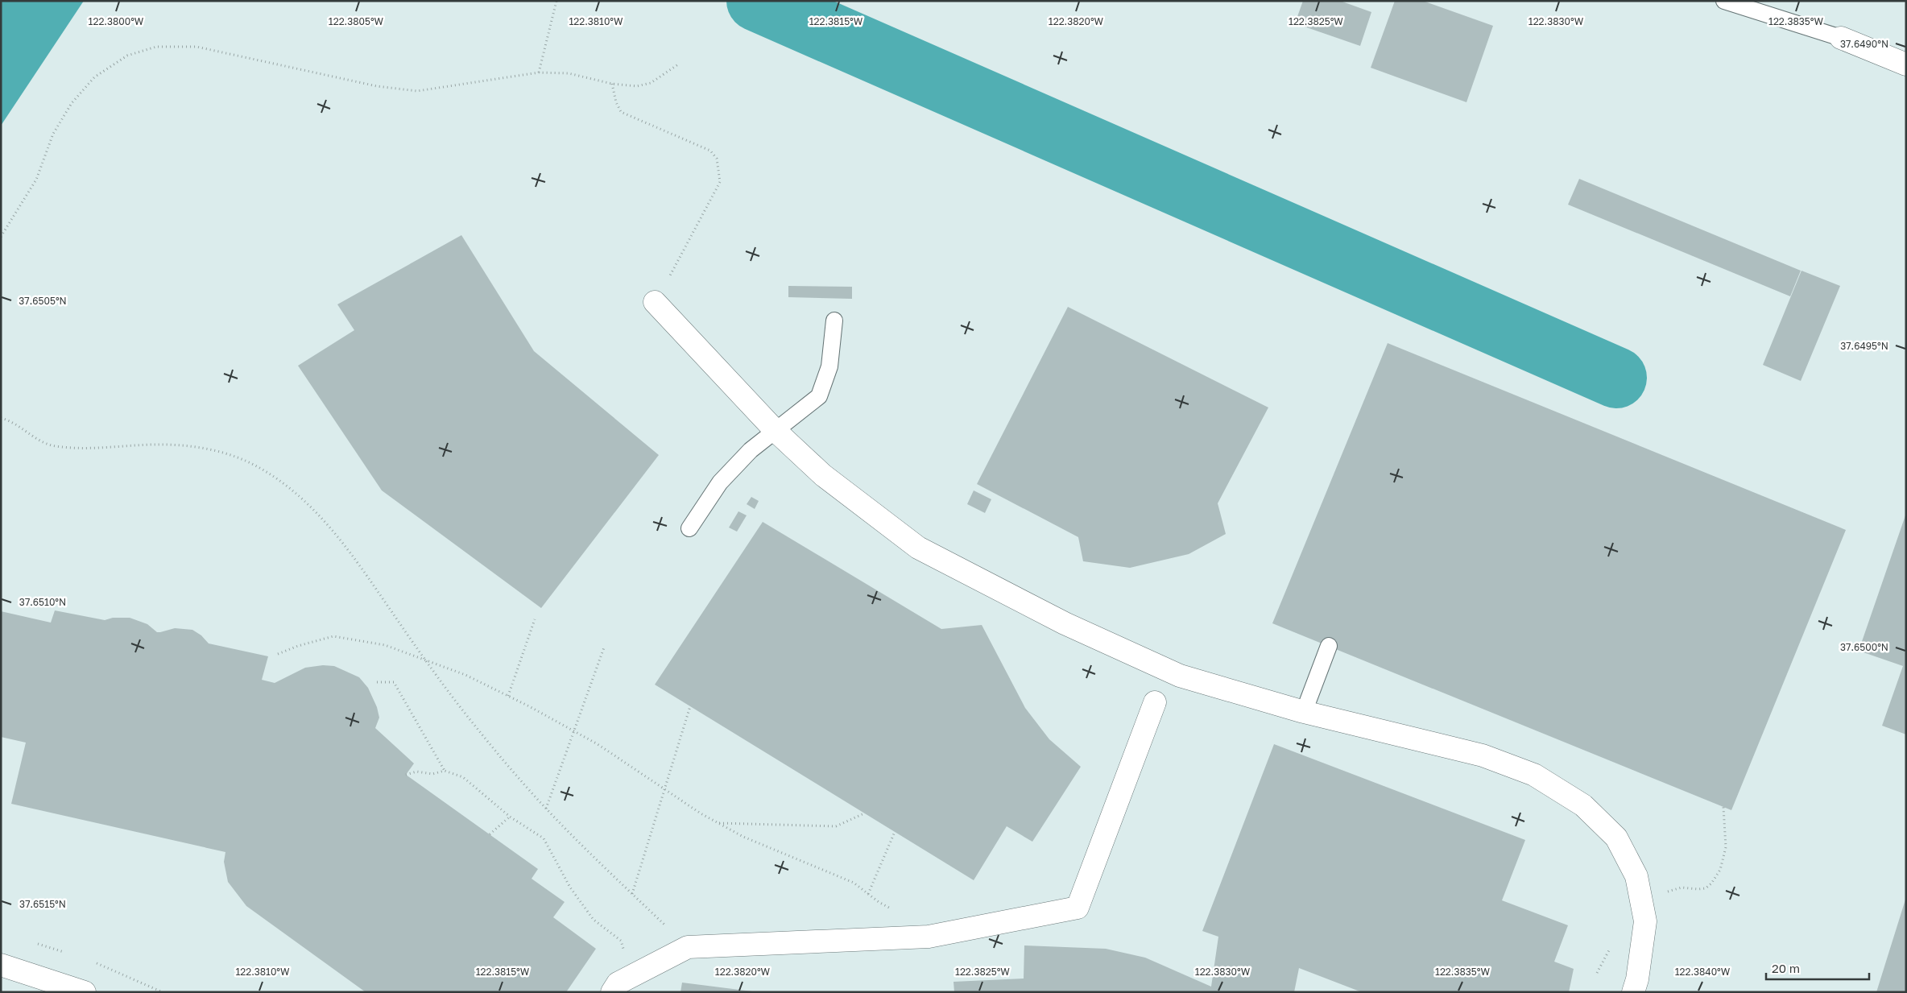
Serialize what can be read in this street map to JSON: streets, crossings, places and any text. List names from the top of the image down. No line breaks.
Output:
{"scale_bar":"20 m","coordinates":["122.3800°W","122.3805°W","122.3810°W","122.3815°W","122.3820°W","122.3825°W","122.3830°W","122.3835°W","37.6490°N","37.6505°N","37.6495°N","37.6510°N","37.6500°N","37.6515°N","122.3840°W"]}
